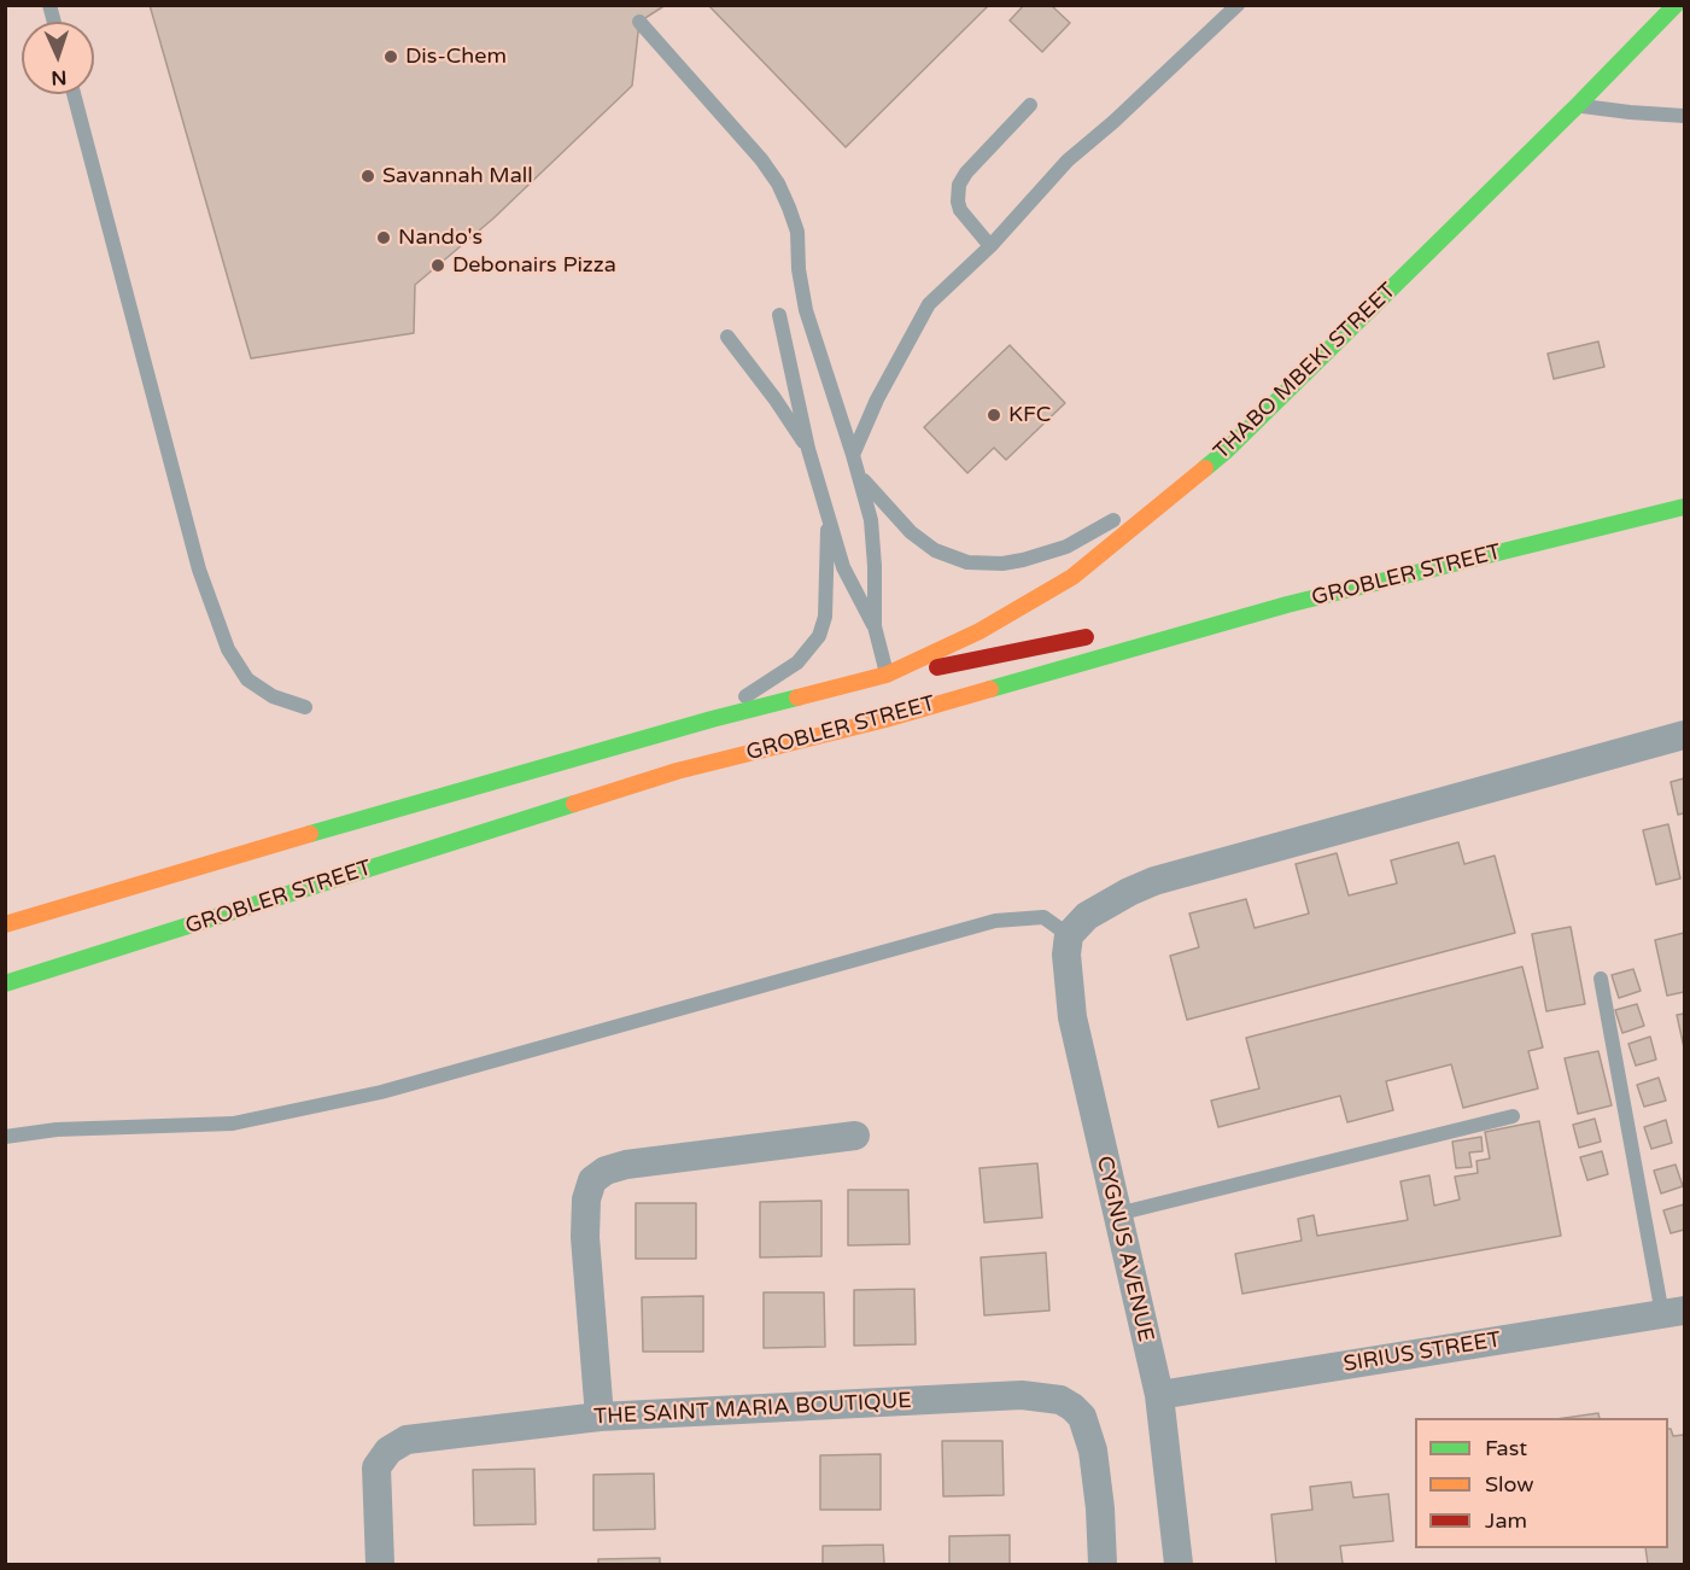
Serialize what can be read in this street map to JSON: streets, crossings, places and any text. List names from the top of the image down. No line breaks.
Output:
{"streets":{"main road":["THABO MBEKI STREET","GROBLER STREET"],"street":["CYGNUS AVENUE","SIRIUS STREET","THE SAINT MARIA BOUTIQUE"]},"crossings":[["THABO MBEKI STREET","GROBLER STREET"],["CYGNUS AVENUE","SIRIUS STREET"]],"places":["Dis-Chem","Savannah Mall","Nando's","Debonairs Pizza","KFC"],"legend":["Fast","Slow","Jam"],"north":"bottom"}
